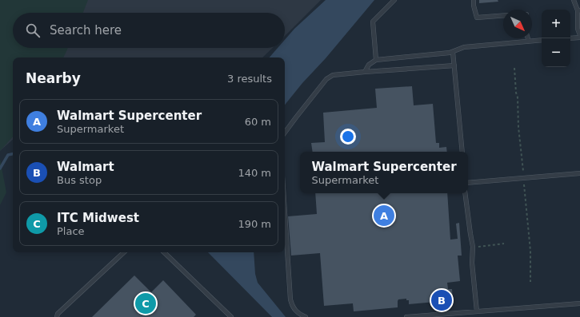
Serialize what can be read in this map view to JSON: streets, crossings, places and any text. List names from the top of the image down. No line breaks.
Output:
{"north":"bottom right","page":{"map_buttons":["+","−"],"search":"Search here","heading":["Nearby","3 results"],"list":[{"mark":"A","name":"Walmart Supercenter","note":"Supermarket","value":"60 m"},{"mark":"B","name":"Walmart","note":"Bus stop","value":"140 m"},{"mark":"C","name":"ITC Midwest","note":"Place","value":"190 m"}],"popup":["Walmart Supercenter","Supermarket"],"pins":["A","B","C"]}}
